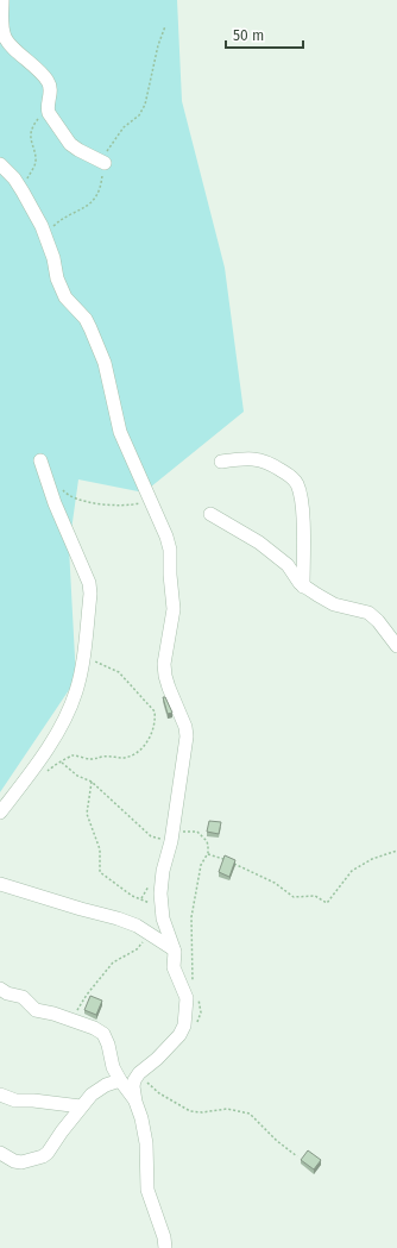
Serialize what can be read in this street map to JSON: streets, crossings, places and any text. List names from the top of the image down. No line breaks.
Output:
{"scale_bar":"50 m"}
